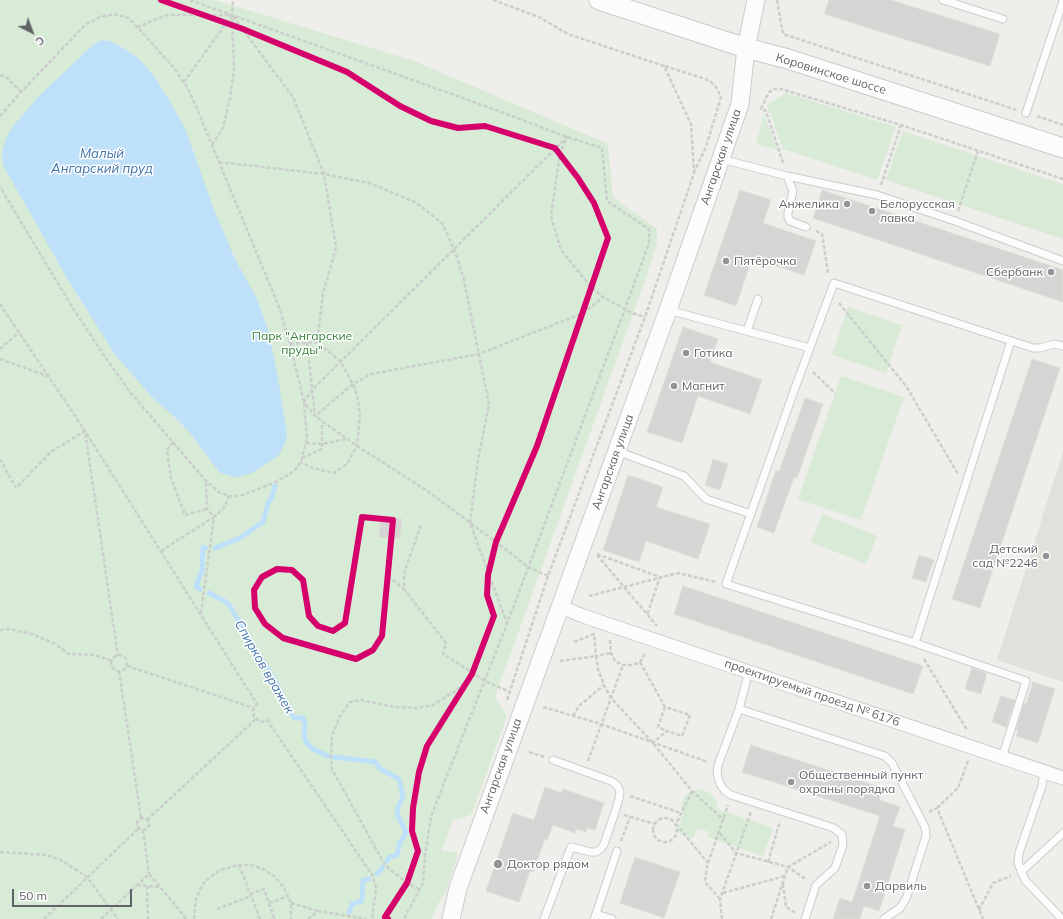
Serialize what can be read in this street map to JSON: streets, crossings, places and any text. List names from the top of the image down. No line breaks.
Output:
{"streets":{"main road":["Коровинское шоссе"],"street":["Ангарская улица","проектируемый проезд № 6176"]},"crossings":[["Коровинское шоссе","Ангарская улица"],["Ангарская улица","проектируемый проезд № 6176"]],"water":["Малый Ангарский пруд","Спирков вражек"],"parks":["Парк \"Ангарские пруды\""],"places":["Анжелика","Белорусская лавка","Пятёрочка","Сбербанк","Готика","Магнит","Детский сад №2246","Общественный пункт охраны порядка","Доктор рядом","Дарвиль"],"scale_bar":"50 m","north":"bottom right"}
